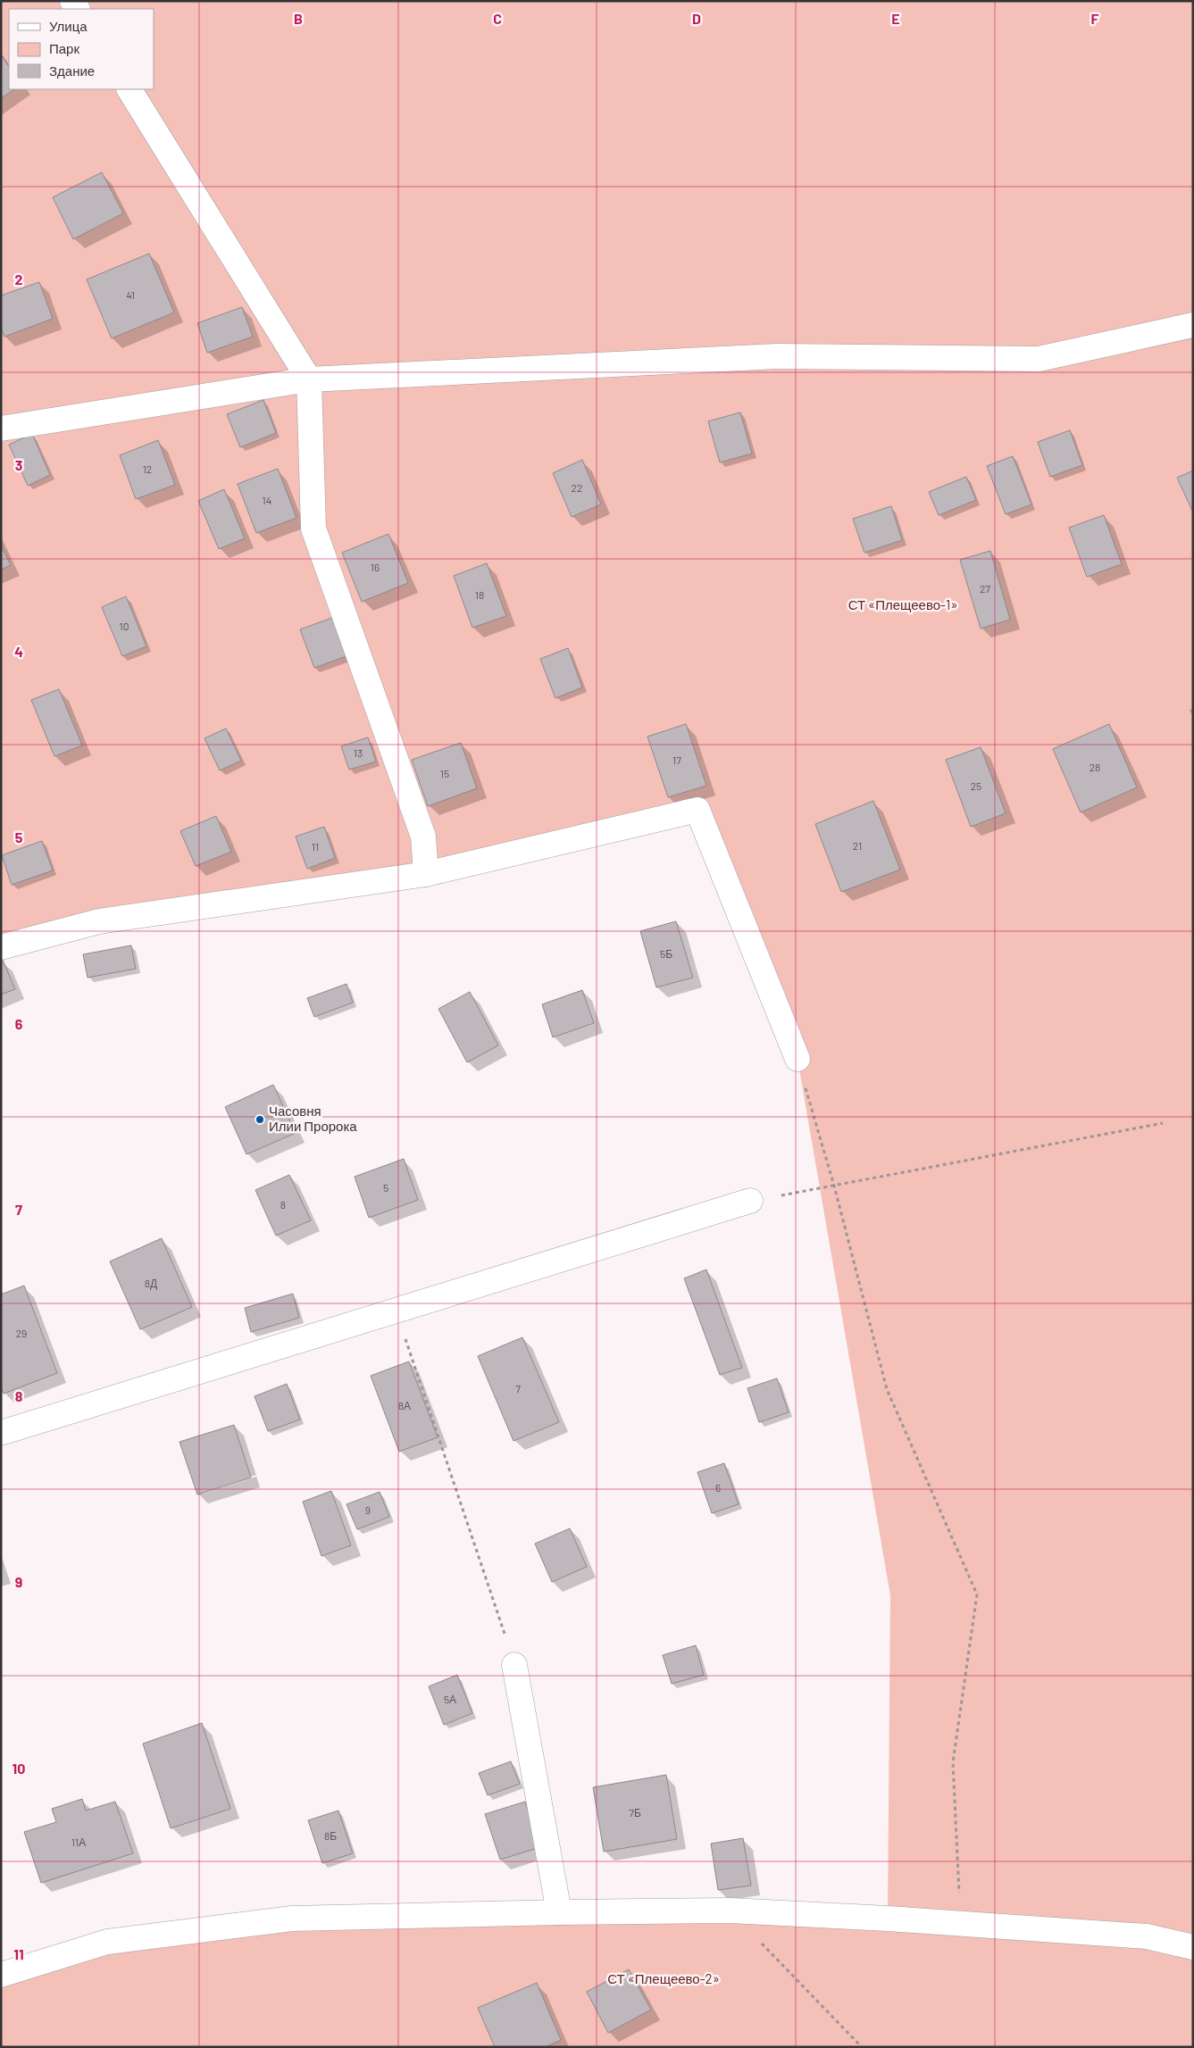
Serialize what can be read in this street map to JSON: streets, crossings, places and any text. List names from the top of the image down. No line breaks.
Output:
{"parks":["СТ «Плещеево-1»","СТ «Плещеево-2»"],"places":["Часовня Илии Пророка"],"house_numbers":["41","12","22","14","16","27","18","10","13","17","28","15","25","21","11","5Б","5","8","8Д","29","7","8А","6","9","5А","7Б","8Б","11А"],"legend":["Улица","Парк","Здание"],"grid":{"columns":["B","C","D","E","F"],"rows":["2","3","4","5","6","7","8","9","10","11"]}}
